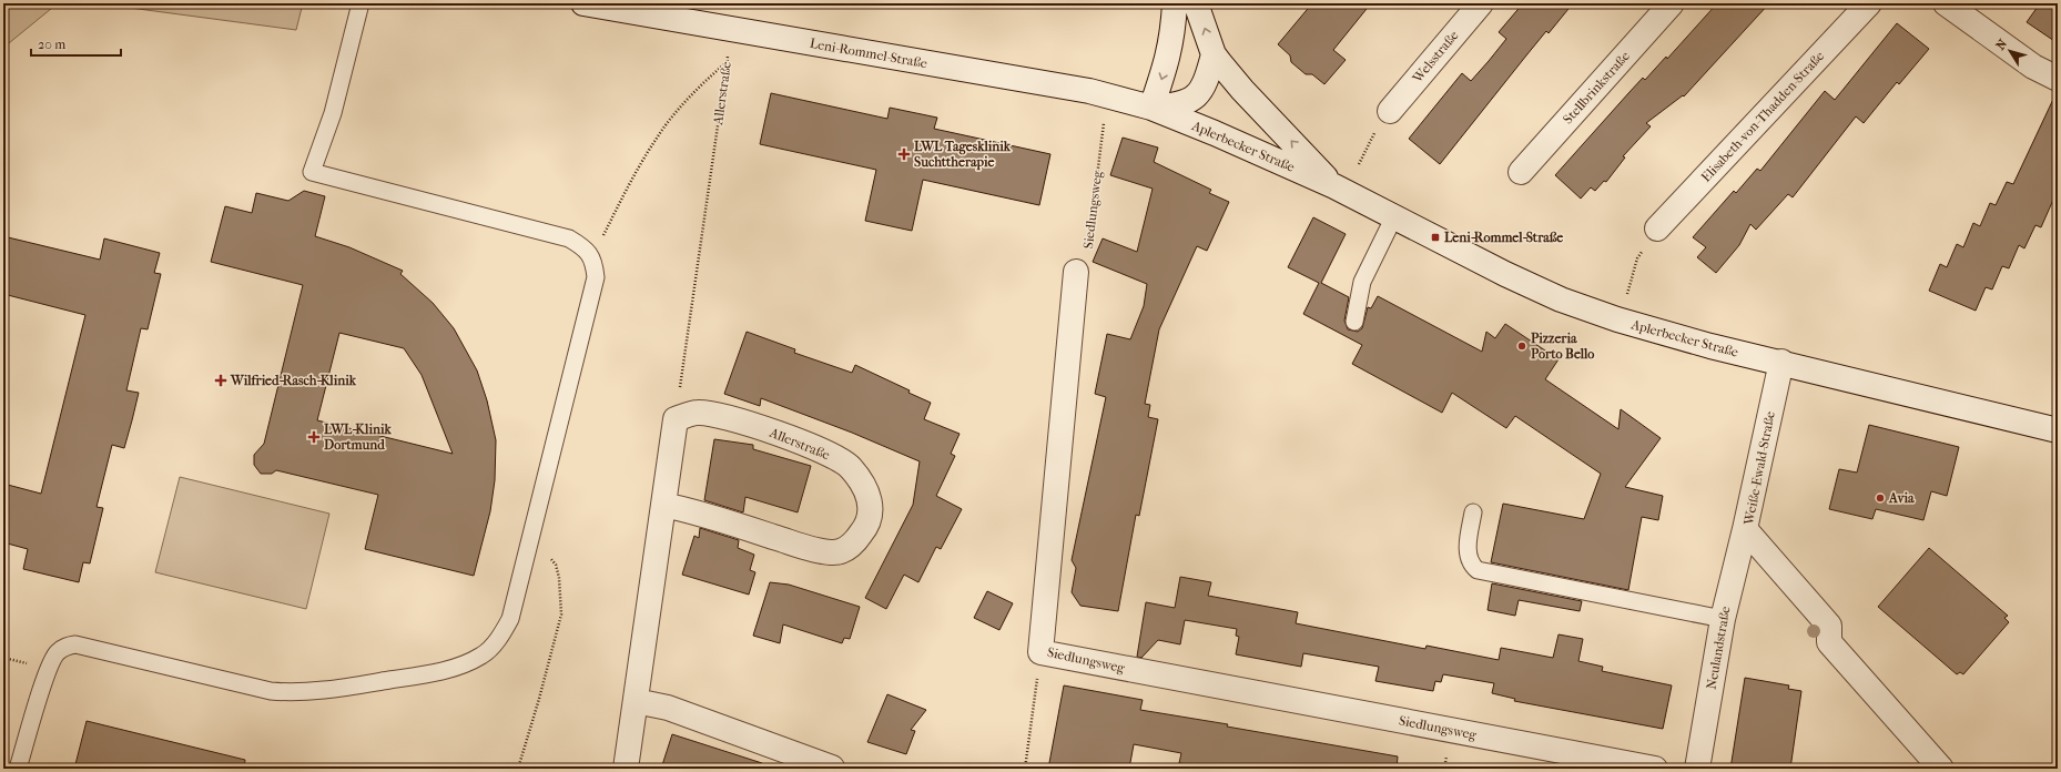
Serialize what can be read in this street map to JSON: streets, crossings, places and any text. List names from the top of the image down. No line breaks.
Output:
{"streets":{"street":["Leni-Rommel-Straße","Welsstraße","Stellbrinkstraße","Allerstraße","Elisabeth-von-Thadden-Straße","Aplerbecker Straße","Siedlungsweg","Weiße-Ewald-Straße","Neulandstraße"]},"crossings":[["Leni-Rommel-Straße","Allerstraße"],["Leni-Rommel-Straße","Aplerbecker Straße"],["Aplerbecker Straße","Weiße-Ewald-Straße"],["Weiße-Ewald-Straße","Neulandstraße"]],"places":{"health":["LWL Tagesklinik Suchttherapie","Wilfried-Rasch-Klinik","LWL-Klinik Dortmund"],"transit":["Leni-Rommel-Straße"],"other":["Pizzeria Porto Bello","Avia"]},"scale_bar":"20 m","north":"top left"}
